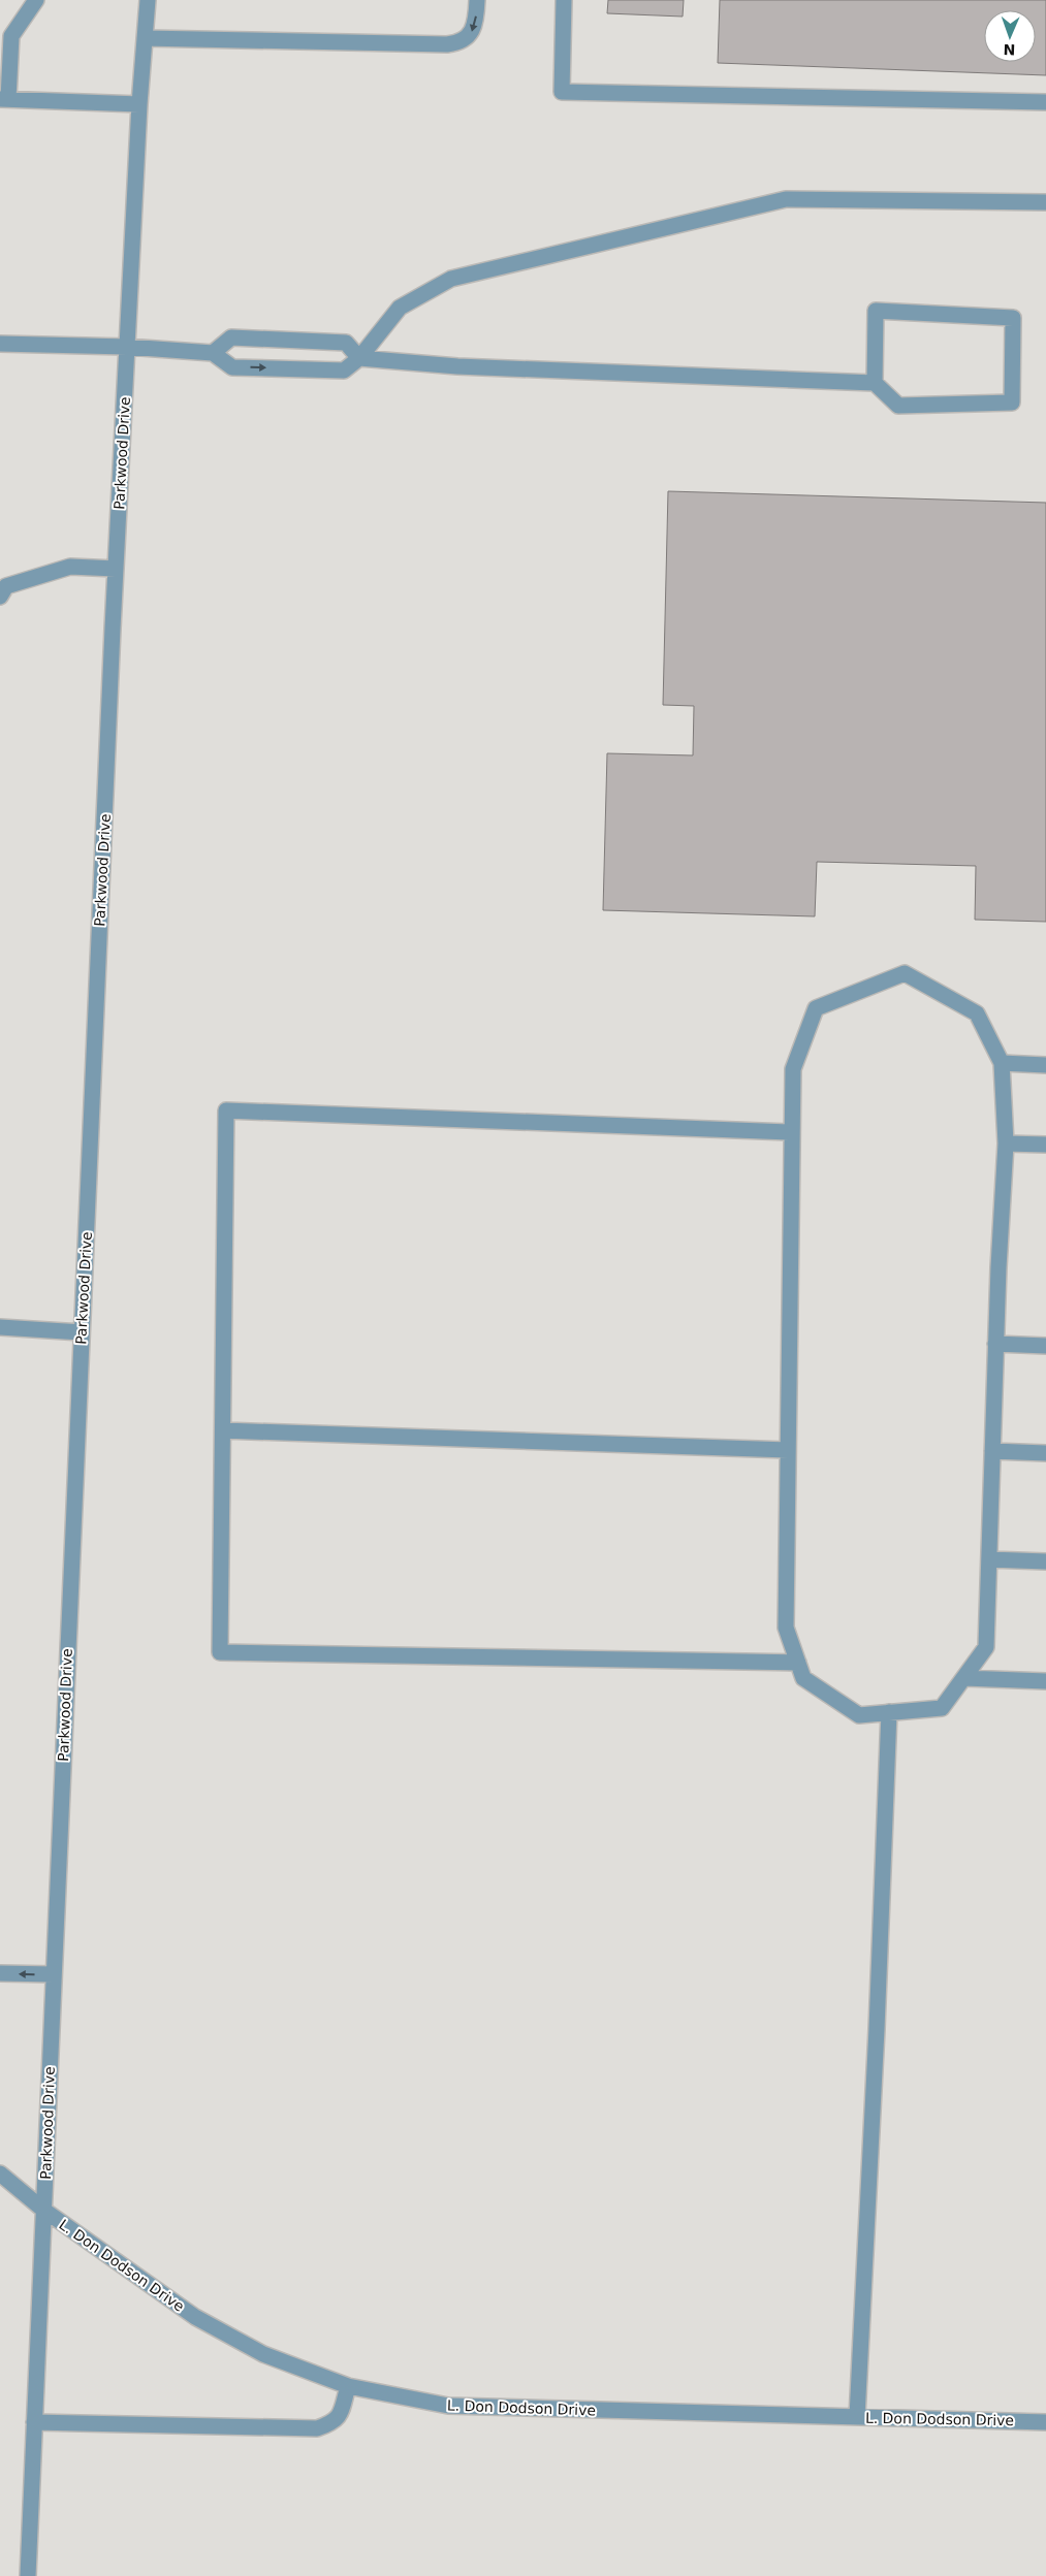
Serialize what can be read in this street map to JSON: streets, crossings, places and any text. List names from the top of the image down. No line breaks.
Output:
{"streets":{"street":["Parkwood Drive","L. Don Dodson Drive"]},"crossings":[["Parkwood Drive","L. Don Dodson Drive"]],"north":"bottom"}
